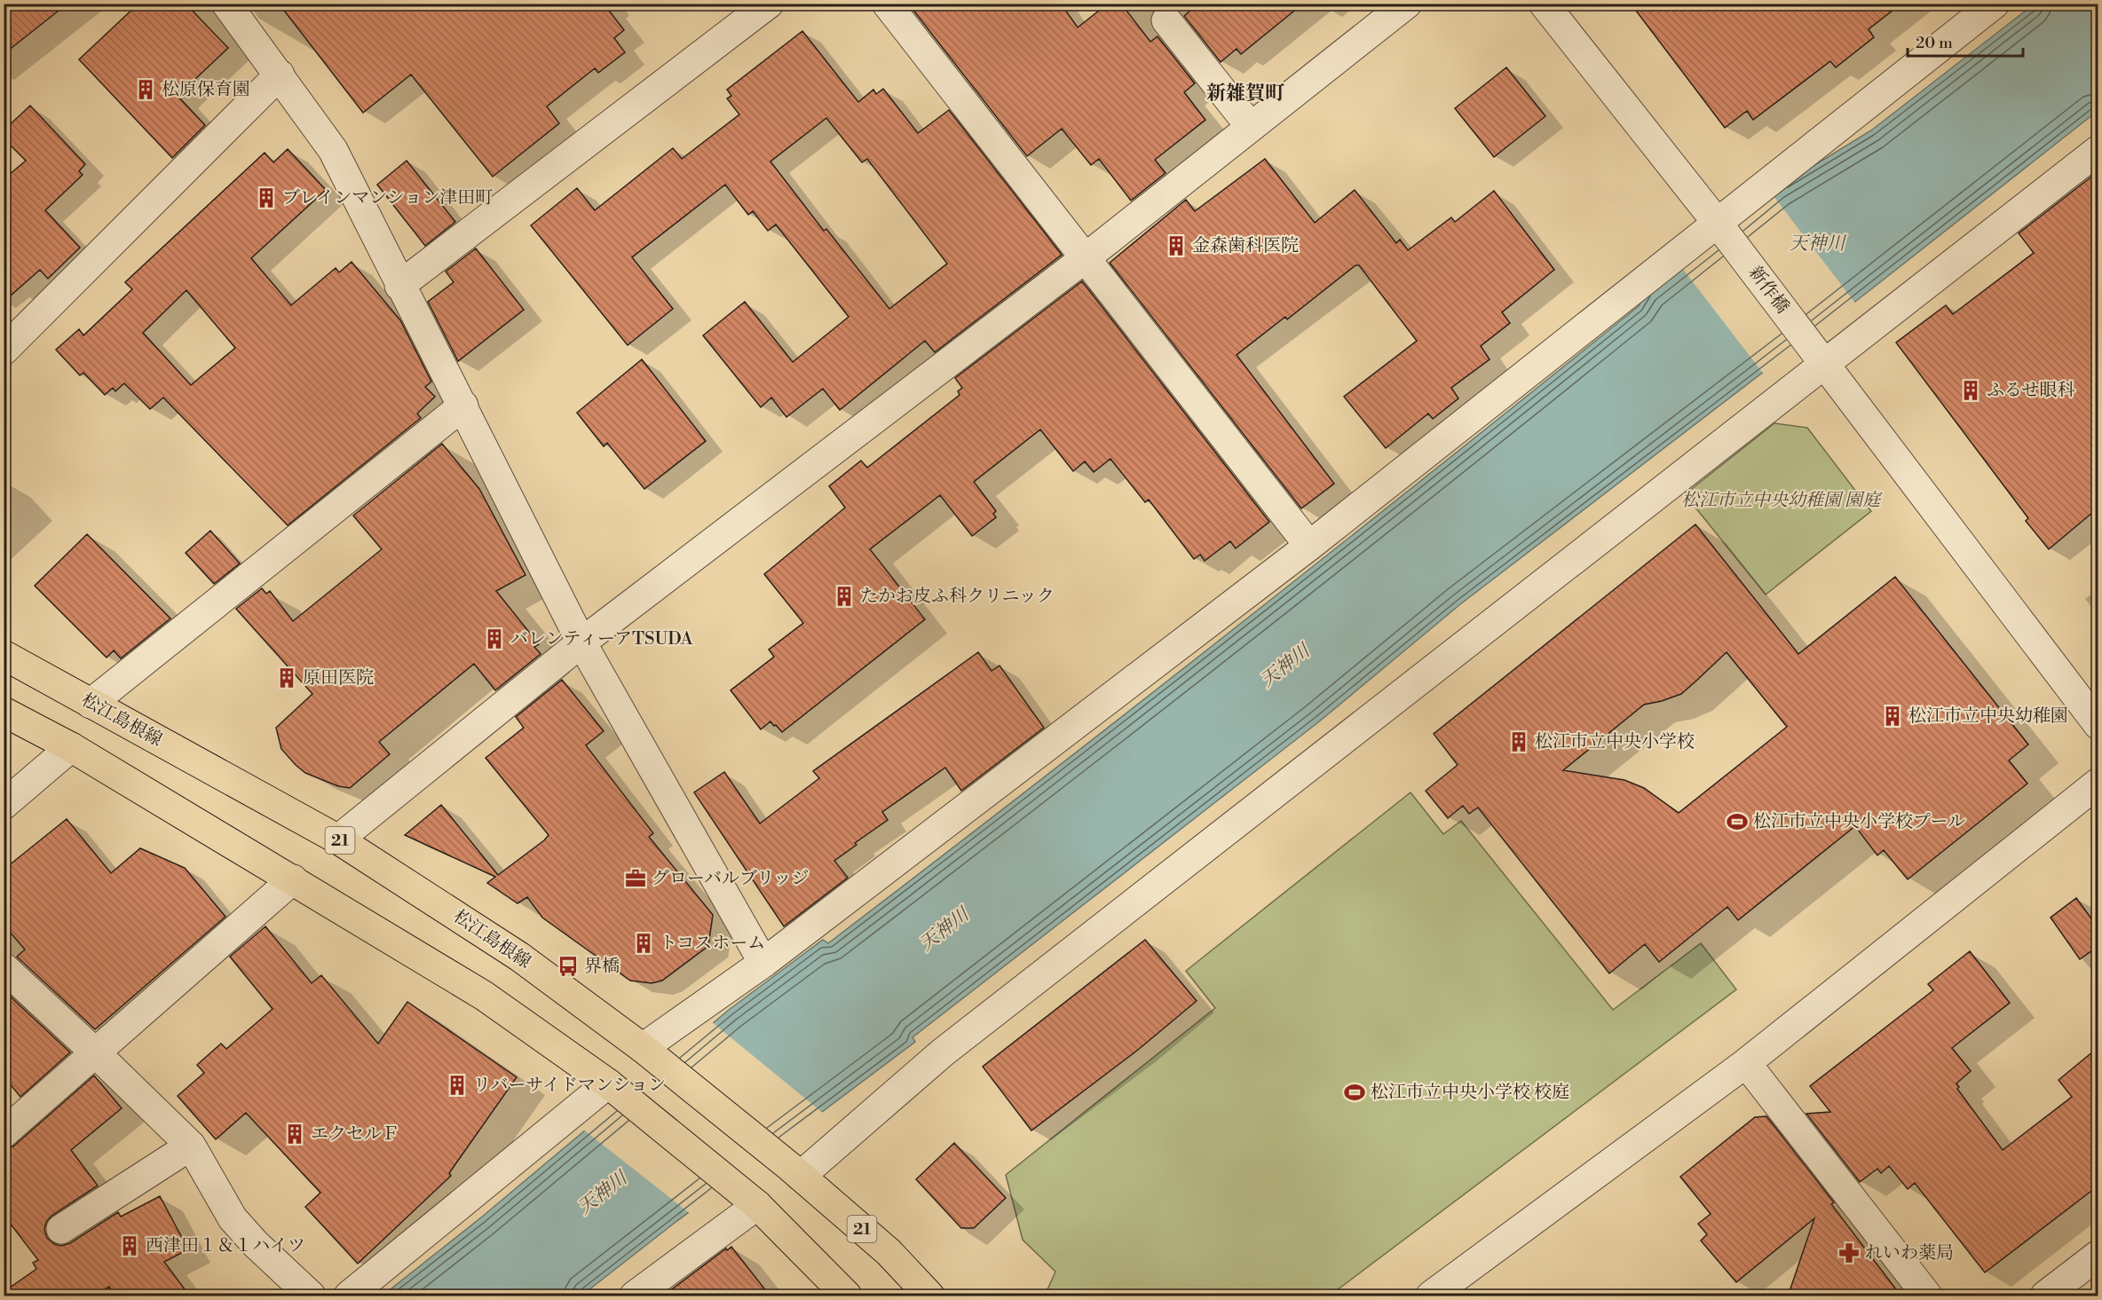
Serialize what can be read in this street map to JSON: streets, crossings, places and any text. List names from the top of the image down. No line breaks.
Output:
{"streets":{"main road":["松江島根線","21"],"street":["新作橋"]},"districts":["新雑賀町"],"water":["天神川"],"parks":["松江市立中央幼稚園 園庭"],"places":{"building":["松原保育園","ブレインマンション津田町","金森歯科医院","ふるせ眼科","たかお皮ふ科クリニック","バレンティーアTSUDA","原田医院","松江市立中央幼稚園","松江市立中央小学校","トコスホーム","リバーサイドマンション","エクセルＦ","西津田１＆１ハイツ"],"sports":["松江市立中央小学校プール","松江市立中央小学校 校庭"],"office":["グローバルブリッジ"],"bus stop":["界橋"],"pharmacy":["れいわ薬局"]},"scale_bar":"20 m"}
